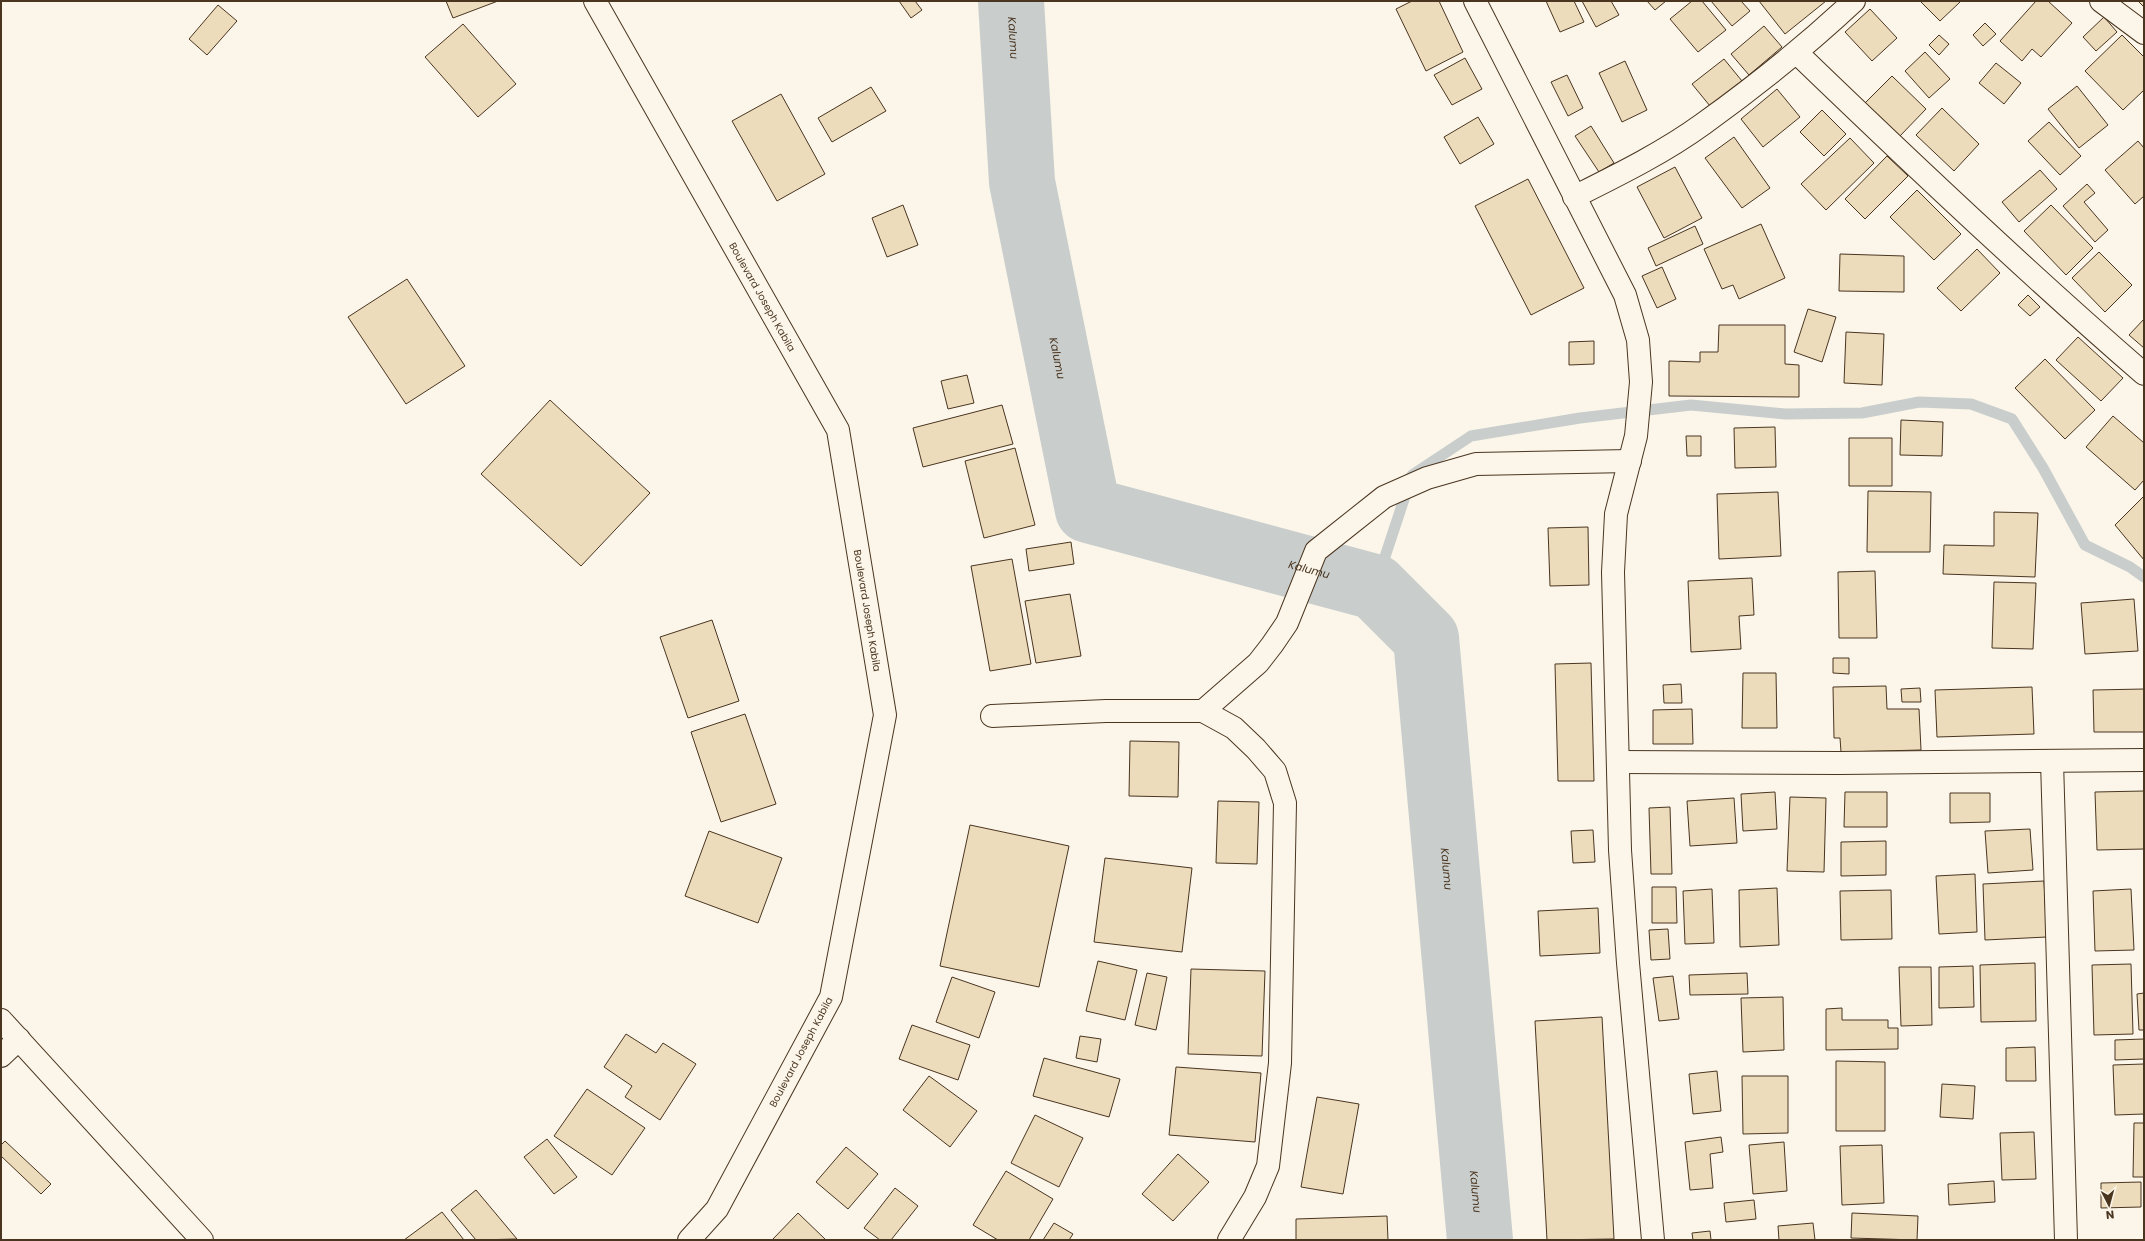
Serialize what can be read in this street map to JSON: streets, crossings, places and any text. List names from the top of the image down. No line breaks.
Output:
{"streets":{"main road":["Boulevard Joseph Kabila"]},"water":["Kalumu"],"north":"bottom"}
